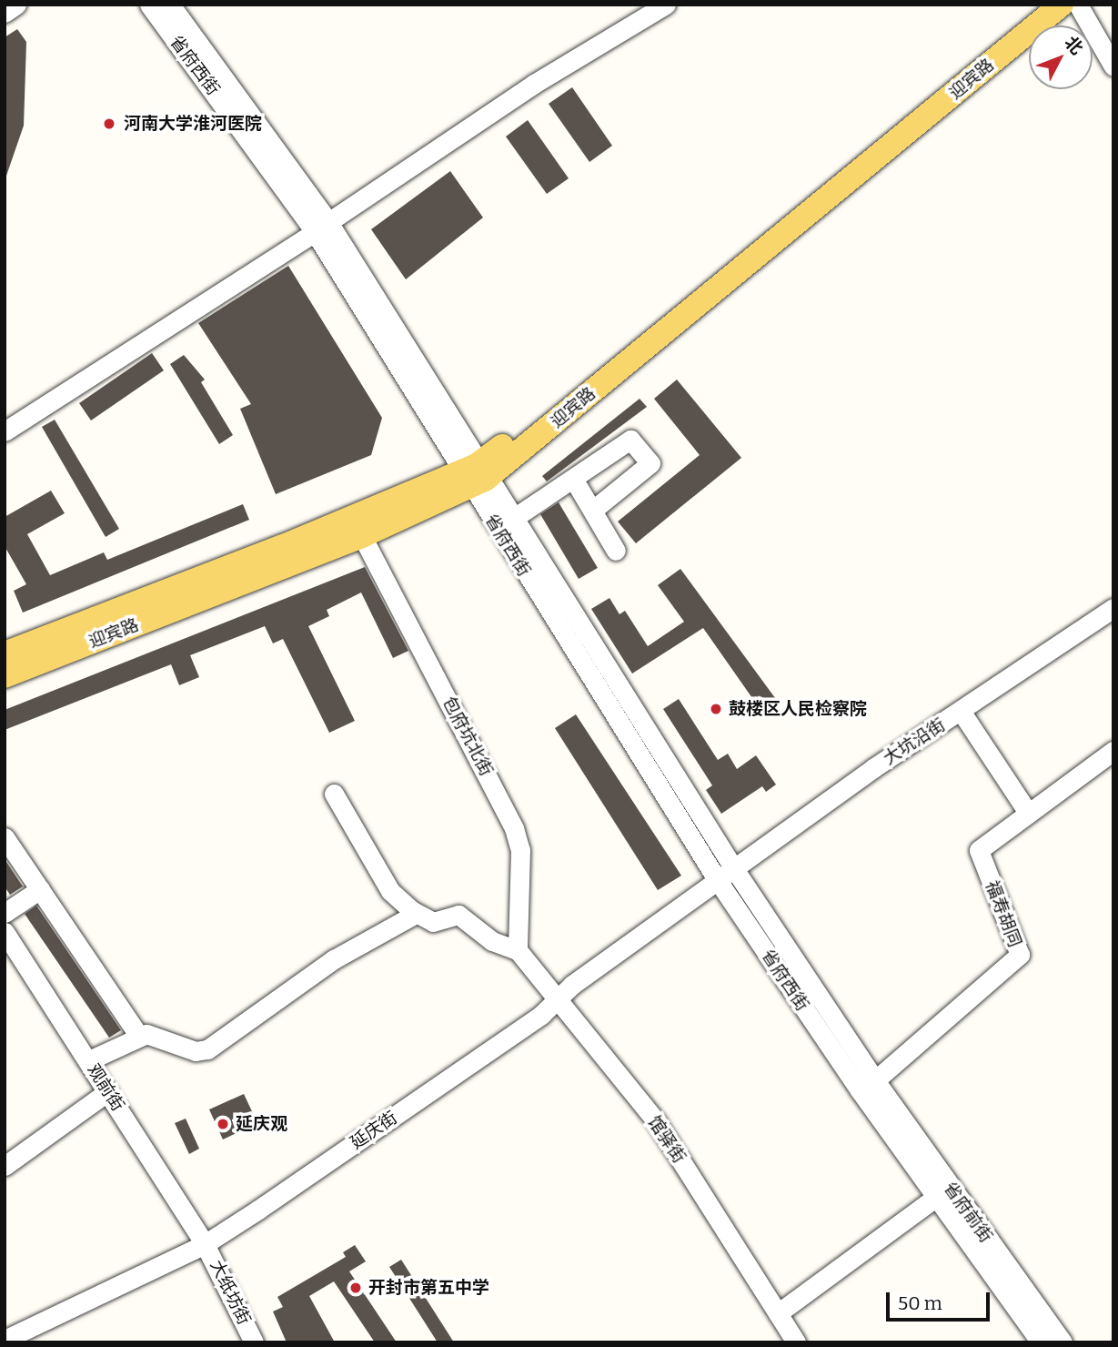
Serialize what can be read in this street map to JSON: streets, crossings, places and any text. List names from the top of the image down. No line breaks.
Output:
{"streets":{"main road":["迎宾路"],"street":["省府西街","包府坑北街","大坑沿街","福寿胡同","观前街","延庆街","馆驿街","省府前街","大纸坊街"]},"crossings":[["省府西街","迎宾路"],["省府西街","大坑沿街"],["省府西街","福寿胡同"],["省府西街","延庆街"],["省府西街","省府前街"],["迎宾路","包府坑北街"],["包府坑北街","馆驿街"],["大坑沿街","延庆街"],["福寿胡同","省府前街"],["观前街","延庆街"],["观前街","大纸坊街"],["延庆街","馆驿街"],["延庆街","大纸坊街"]],"places":["河南大学淮河医院","鼓楼区人民检察院","延庆观","开封市第五中学"],"scale_bar":"50 m","north":"top right"}
